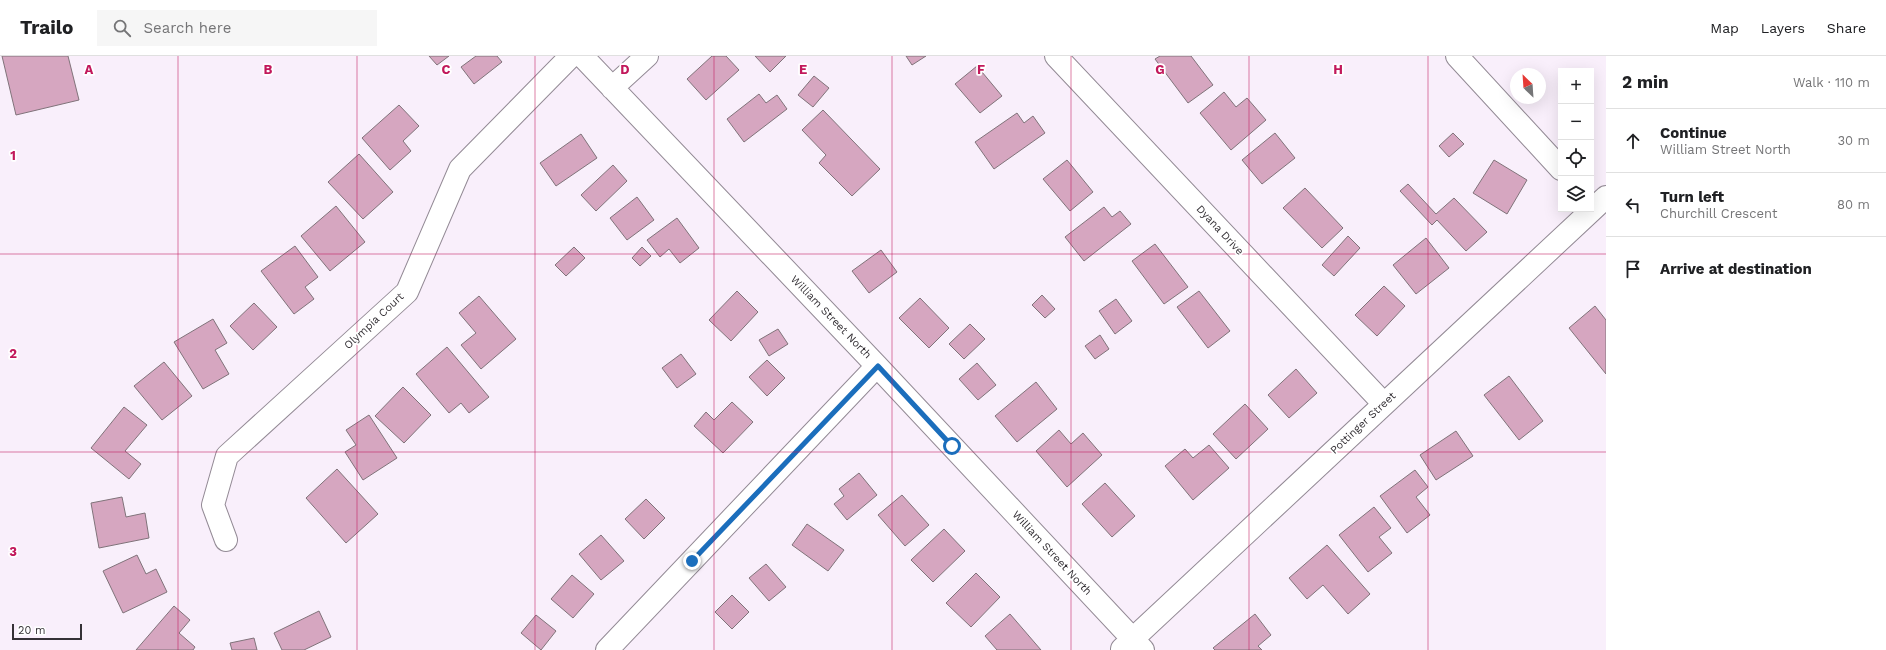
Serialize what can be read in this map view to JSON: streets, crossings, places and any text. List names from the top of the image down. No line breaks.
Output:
{"streets":{"street":["Dyana Drive","William Street North","Olympia Court","Pottinger Street"]},"crossings":[["Dyana Drive","Pottinger Street"],["William Street North","Pottinger Street"]],"scale_bar":"20 m","north":"top left","page":{"header":"Trailo","search":"Search here","nav":["Map","Layers","Share"],"heading":["2 min","Walk · 110 m"],"map_buttons":["+","−"],"list":[["Continue","William Street North","30 m"],["Turn left","Churchill Crescent","80 m"],"Arrive at destination"],"scale":"20 m"},"grid":{"columns":["A","B","C","D","E","F","G","H"],"rows":["1","2","3"]}}
